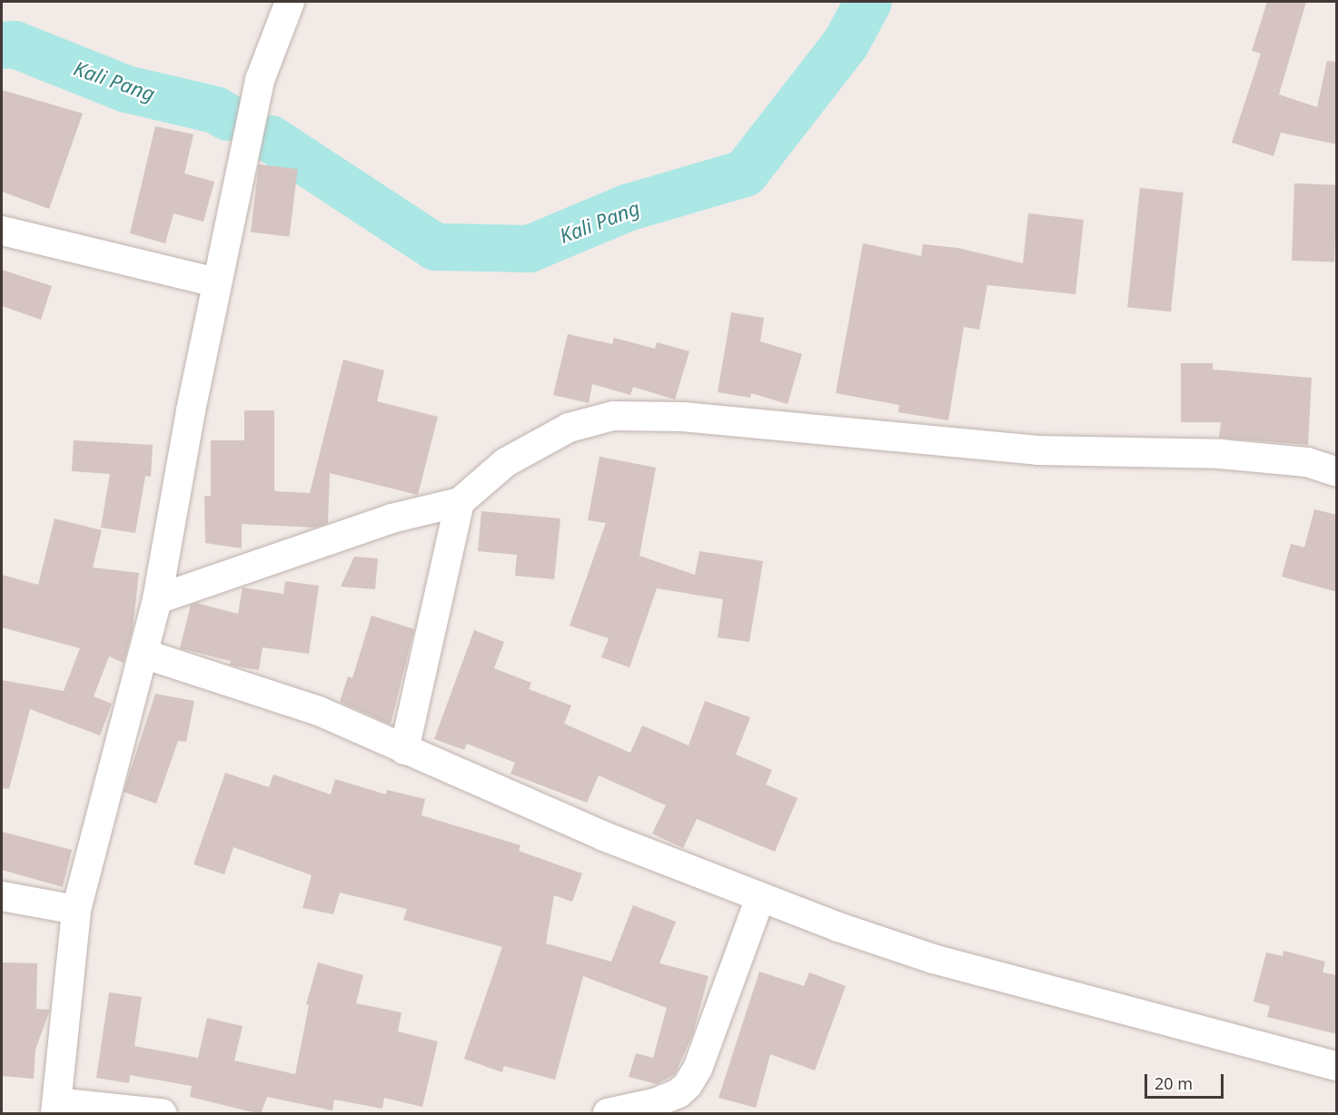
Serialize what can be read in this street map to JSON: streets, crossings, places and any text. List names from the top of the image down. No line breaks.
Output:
{"water":["Kali Pang"],"scale_bar":"20 m"}
